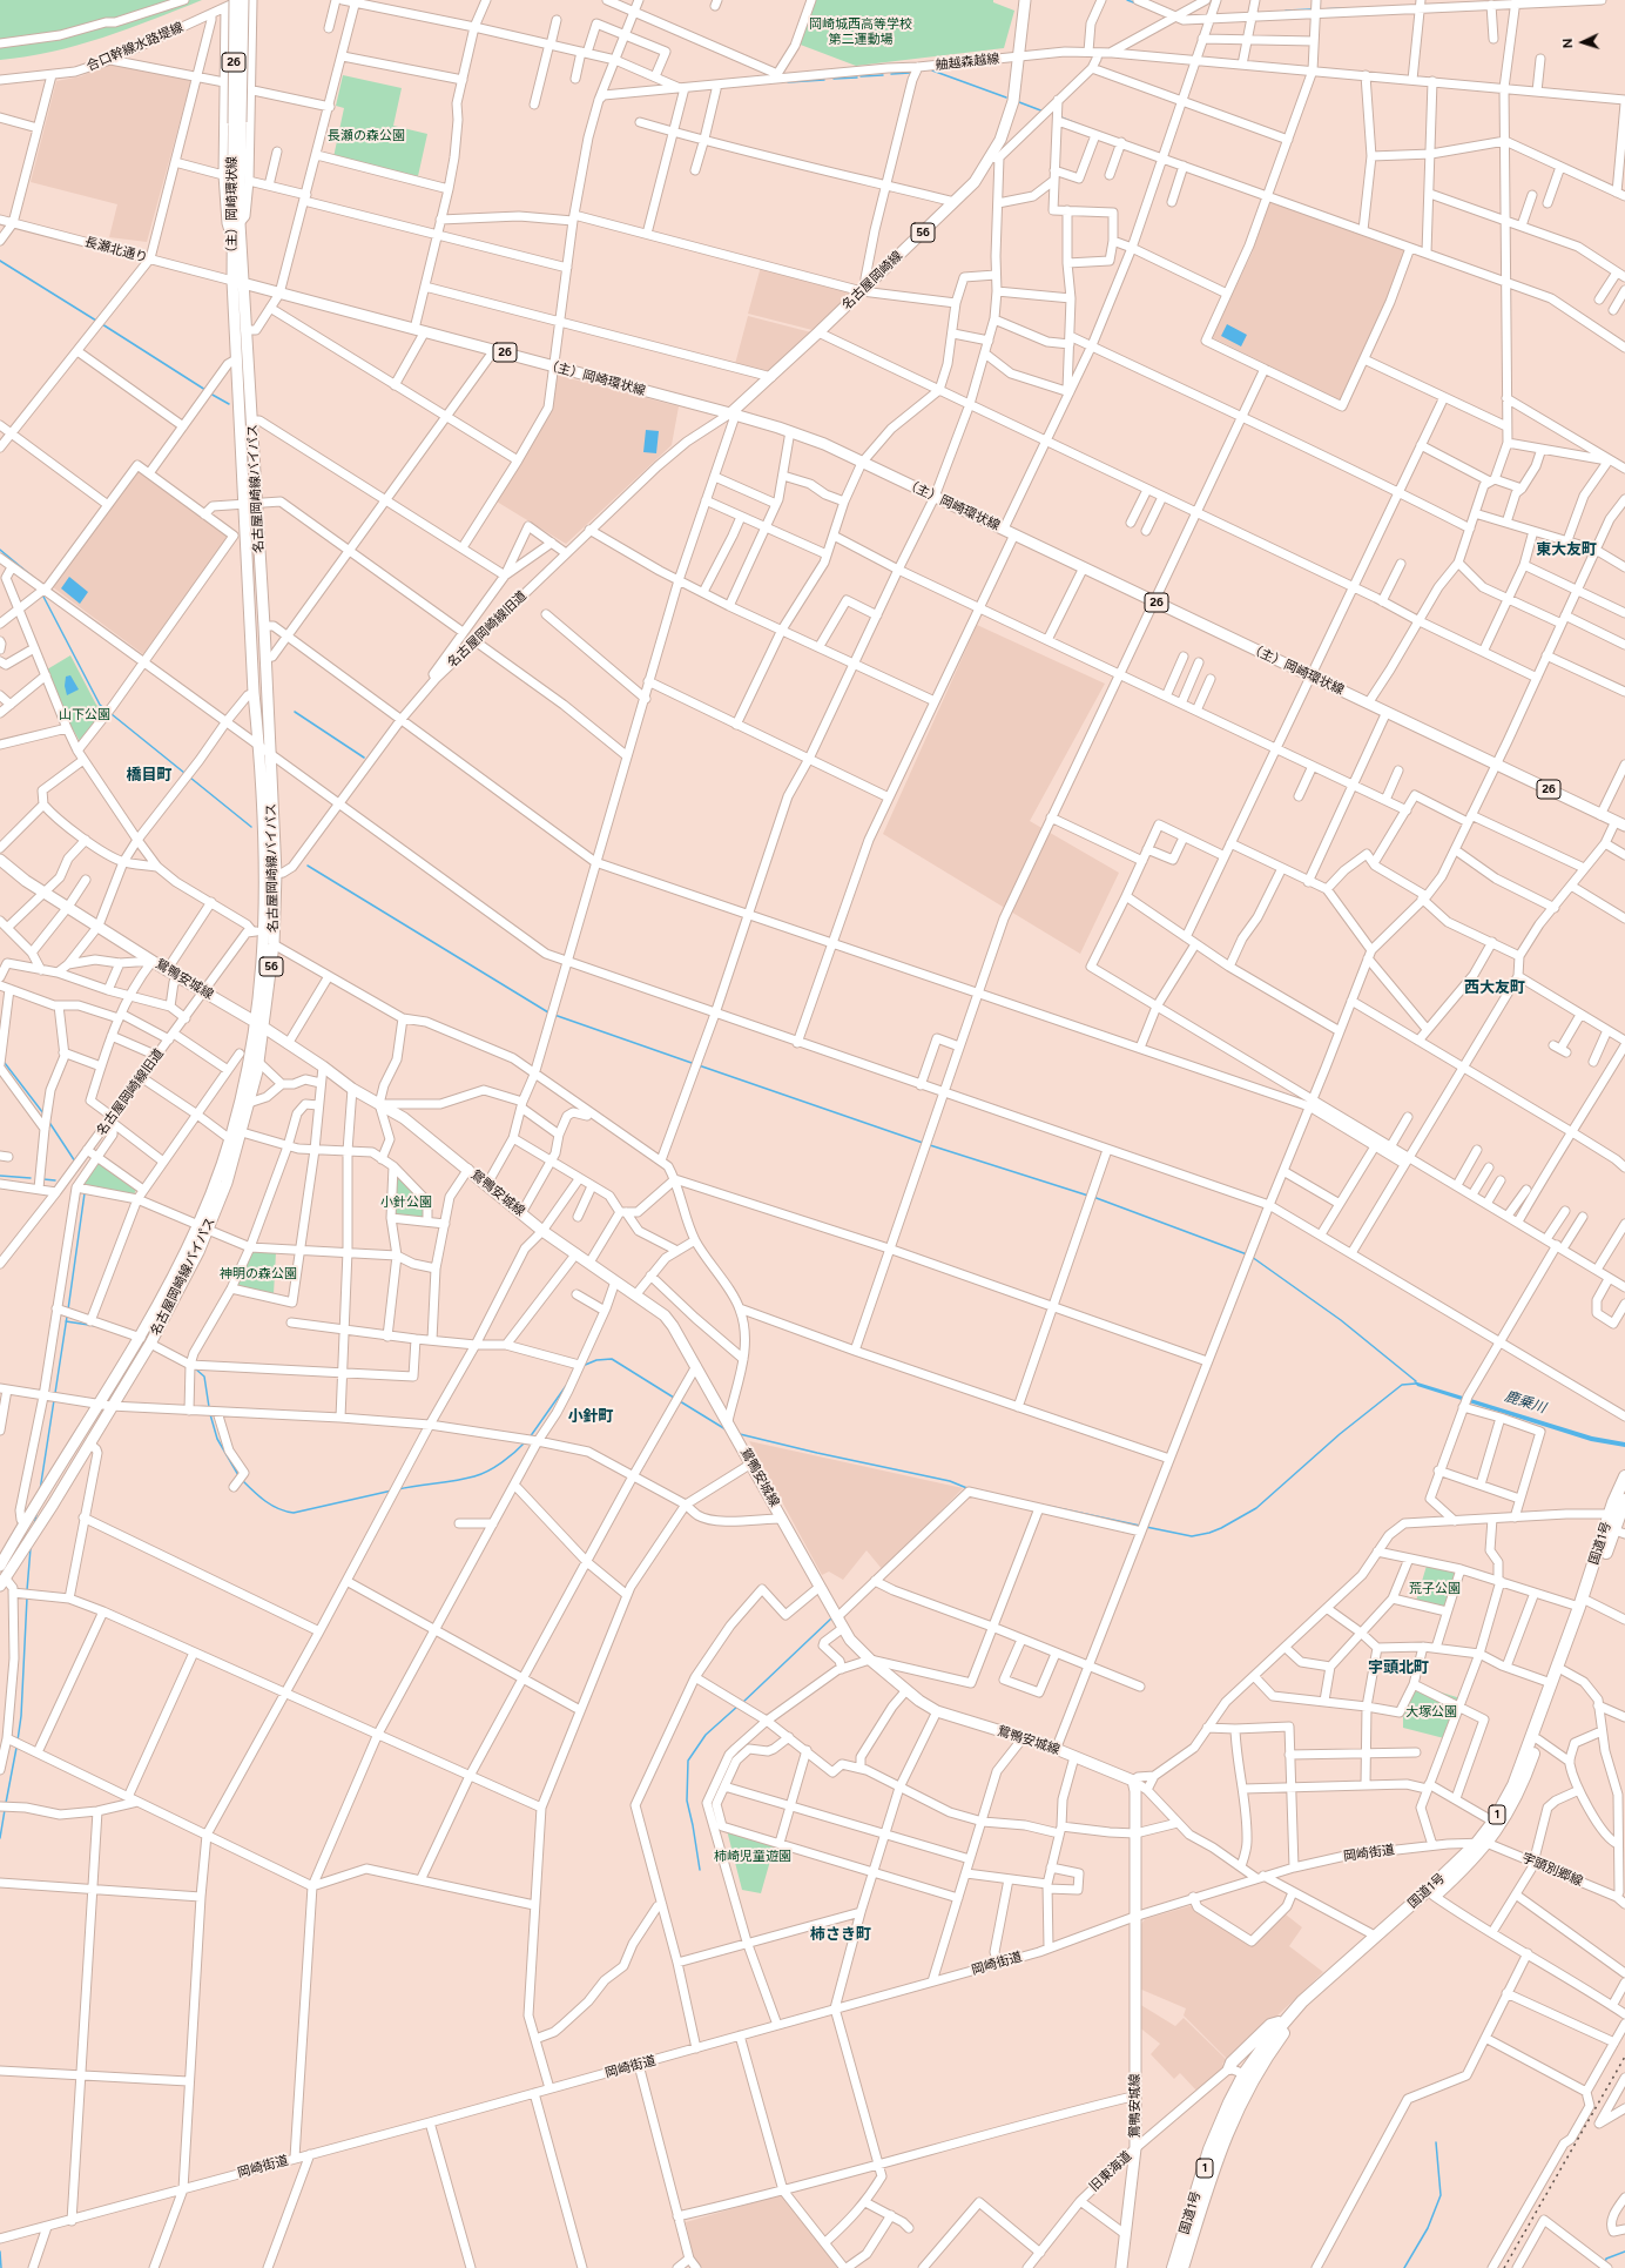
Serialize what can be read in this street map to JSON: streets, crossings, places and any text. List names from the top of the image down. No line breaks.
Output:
{"streets":{"highway":["国道1号","1"],"main road":["26","（主）岡崎環状線","56","名古屋岡崎線","名古屋岡崎線バイパス","鴛鴨安城線"],"street":["合口幹線水路堤線","舳越森越線","長瀬北通り","名古屋岡崎線旧道","岡崎街道","宇頭別郷線","旧東海道"]},"crossings":[["合口幹線水路堤線","26"],["26","（主）岡崎環状線"],["舳越森越線","名古屋岡崎線"],["（主）岡崎環状線","長瀬北通り"],["（主）岡崎環状線","名古屋岡崎線"],["（主）岡崎環状線","名古屋岡崎線バイパス"],["（主）岡崎環状線","名古屋岡崎線旧道"],["56","名古屋岡崎線バイパス"],["長瀬北通り","名古屋岡崎線バイパス"],["名古屋岡崎線","名古屋岡崎線旧道"],["名古屋岡崎線バイパス","名古屋岡崎線旧道"],["名古屋岡崎線バイパス","鴛鴨安城線"],["名古屋岡崎線旧道","鴛鴨安城線"],["鴛鴨安城線","岡崎街道"],["鴛鴨安城線","旧東海道"],["国道1号","岡崎街道"],["国道1号","宇頭別郷線"],["岡崎街道","宇頭別郷線"]],"districts":["東大友町","橋目町","西大友町","小針町","宇頭北町","柿さき町"],"water":["鹿乗川"],"parks":["岡崎城西高等学校 第二運動場","長瀬の森公園","山下公園","小針公園","神明の森公園","荒子公園","大塚公園","柿崎児童遊園"],"north":"left"}
